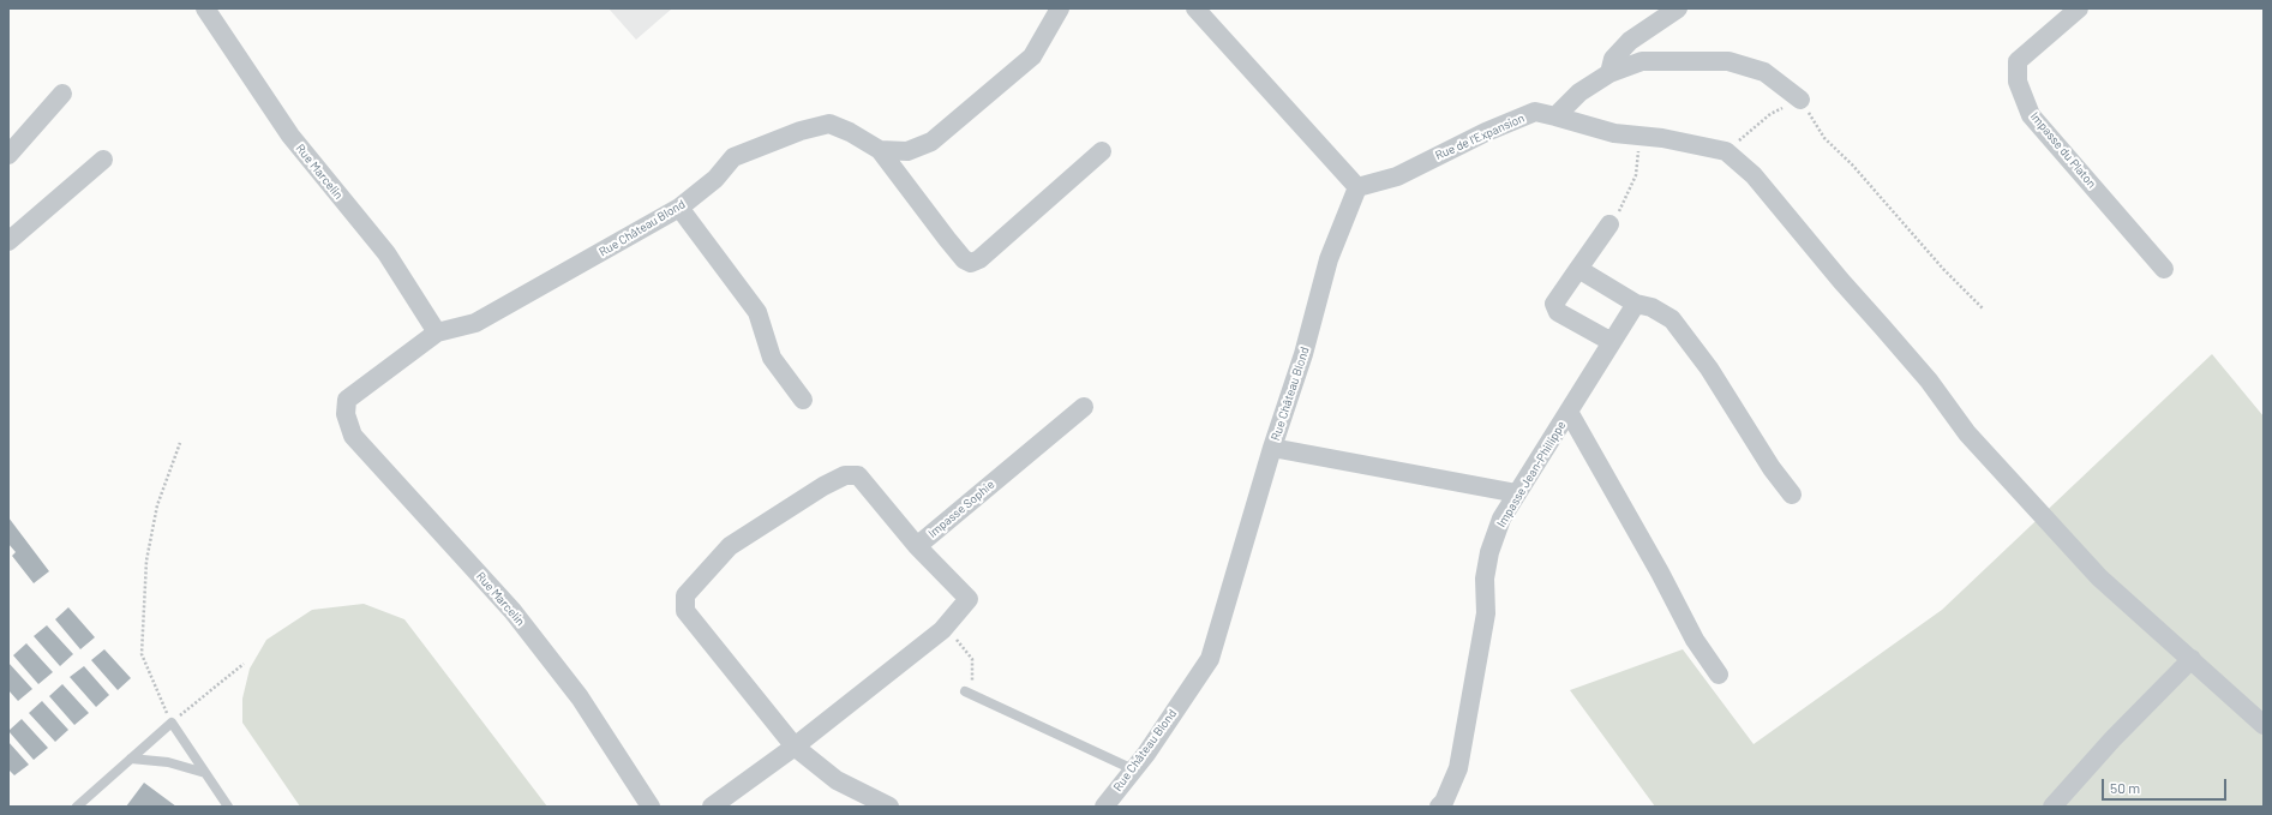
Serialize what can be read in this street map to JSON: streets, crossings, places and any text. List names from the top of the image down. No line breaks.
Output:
{"streets":{"street":["Rue de l'Expansion","Impasse du Platon","Rue Marcelin","Rue Château Blond","Impasse Jean-Phillippe","Impasse Sophie"]},"crossings":[["Rue de l'Expansion","Rue Château Blond"],["Rue Marcelin","Rue Château Blond"]],"scale_bar":"50 m"}
